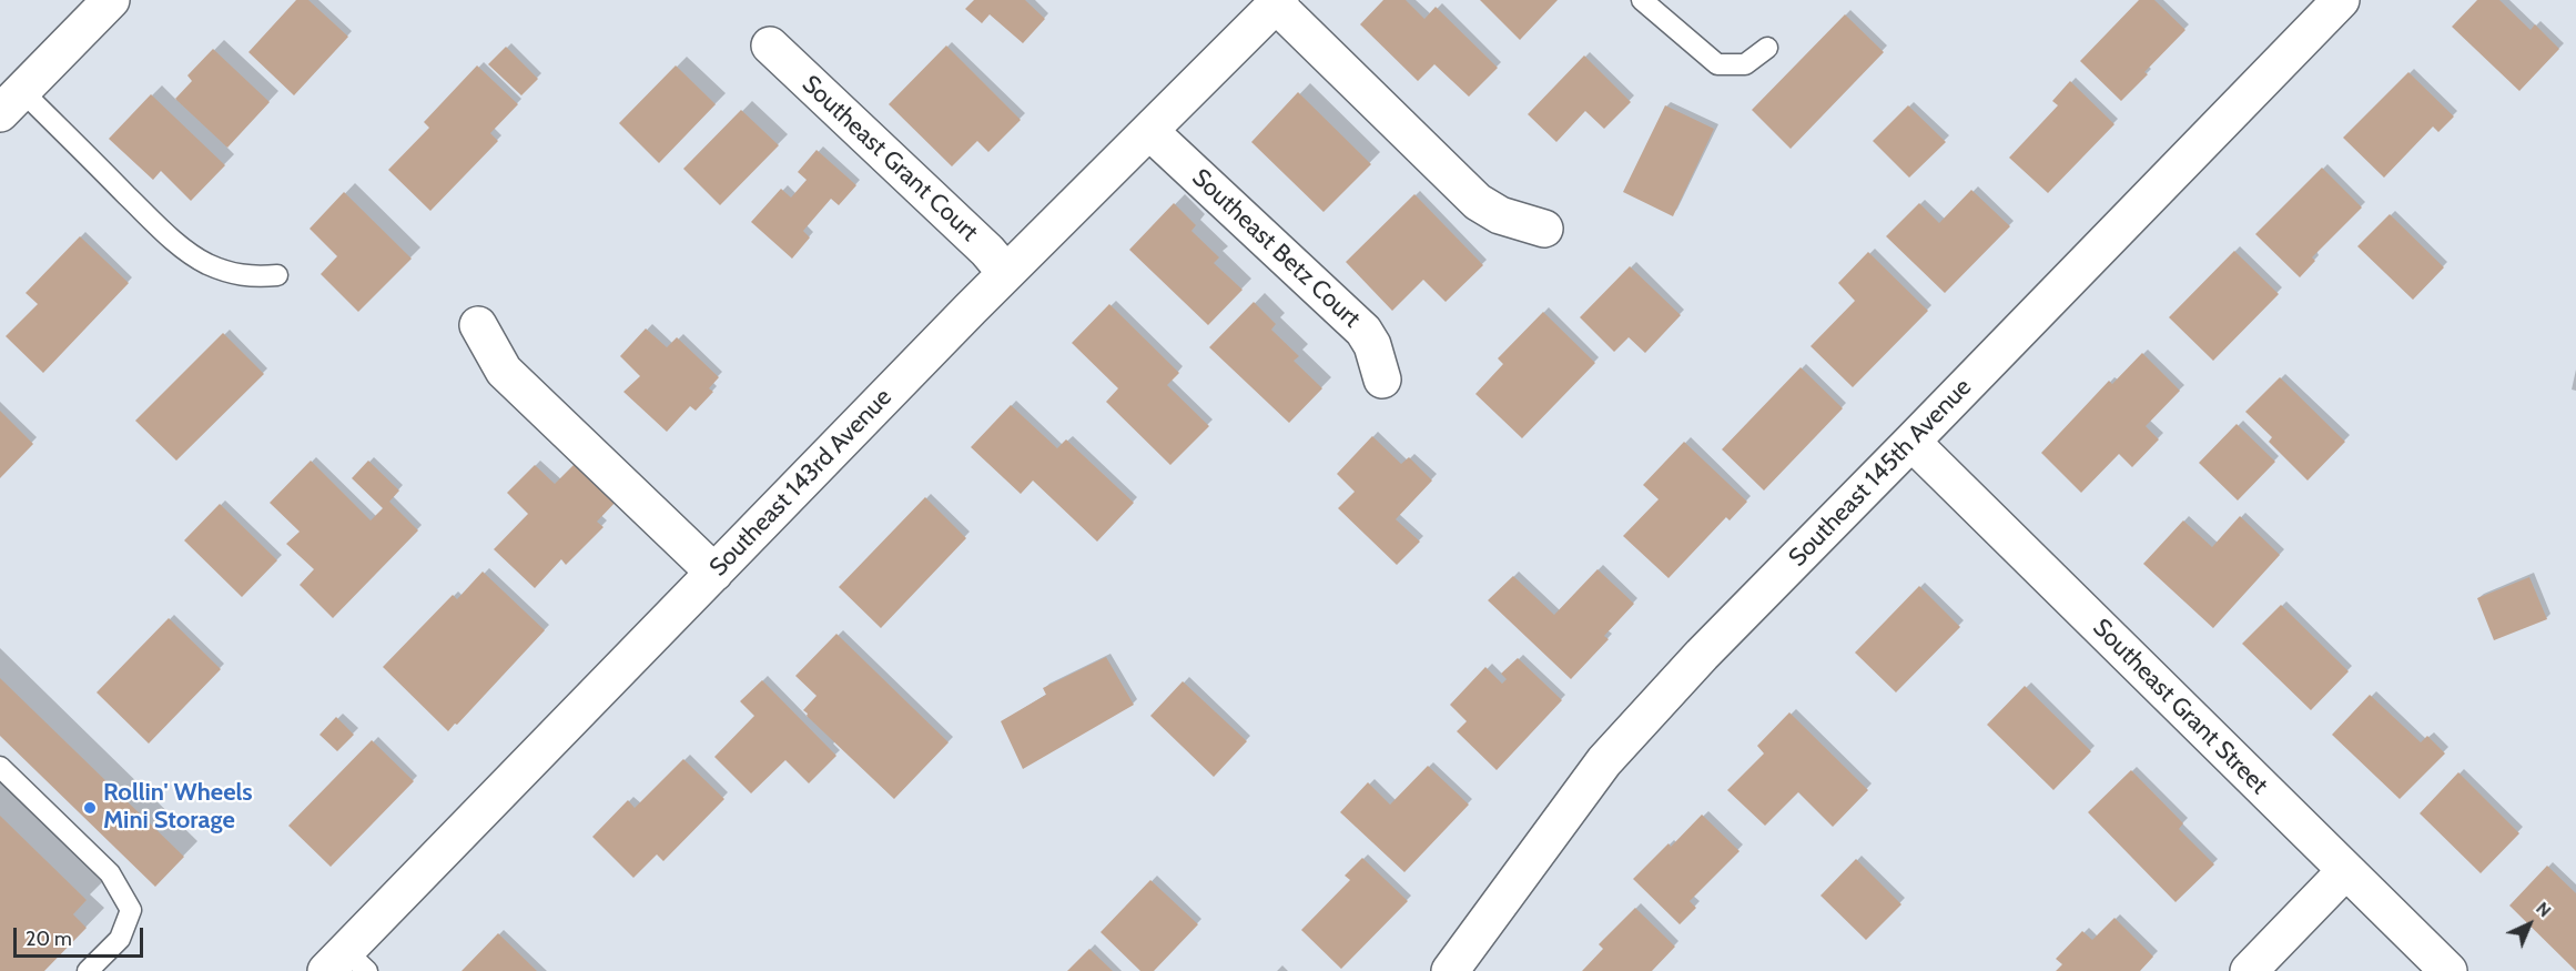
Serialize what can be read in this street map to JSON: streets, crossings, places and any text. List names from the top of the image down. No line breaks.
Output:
{"streets":{"street":["Southeast Grant Court","Southeast Betz Court","Southeast 145th Avenue","Southeast 143rd Avenue","Southeast Grant Street"]},"crossings":[["Southeast Grant Court","Southeast 143rd Avenue"],["Southeast Betz Court","Southeast 143rd Avenue"],["Southeast 145th Avenue","Southeast Grant Street"]],"places":["Rollin' Wheels Mini Storage"],"scale_bar":"20 m","north":"top right"}
